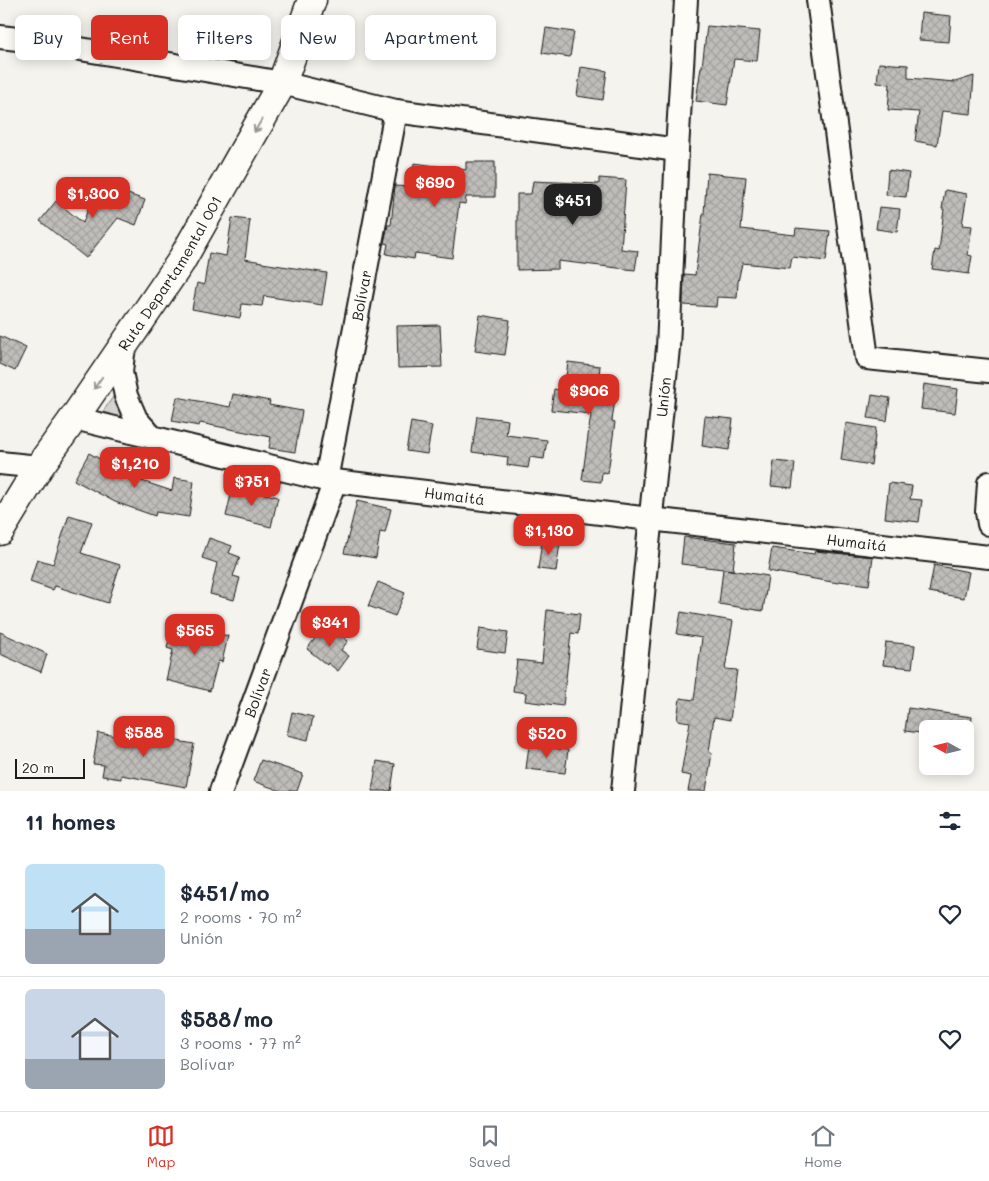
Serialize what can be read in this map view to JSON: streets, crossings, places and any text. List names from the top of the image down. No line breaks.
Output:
{"streets":{"street":["Ruta Departamental 001","Bolívar","Unión","Humaitá"]},"crossings":[["Ruta Departamental 001","Humaitá"],["Bolívar","Humaitá"],["Unión","Humaitá"]],"one_way":["Ruta Departamental 001"],"scale_bar":"20 m","north":"left","page":{"chip":["Buy","Rent","Filters","New","Apartment"],"price":["$690","$1,300","$451","$906","$1,210","$751","$1,130","$341","$565","$588","$520"],"scale":"20 m","heading":"11 homes","list":[{"name":"$451/mo","note":"2 rooms · 70 m² · Unión"},{"name":"$588/mo","note":"3 rooms · 77 m² · Bolívar"}],"tabs":["Map","Saved","Home"]}}
